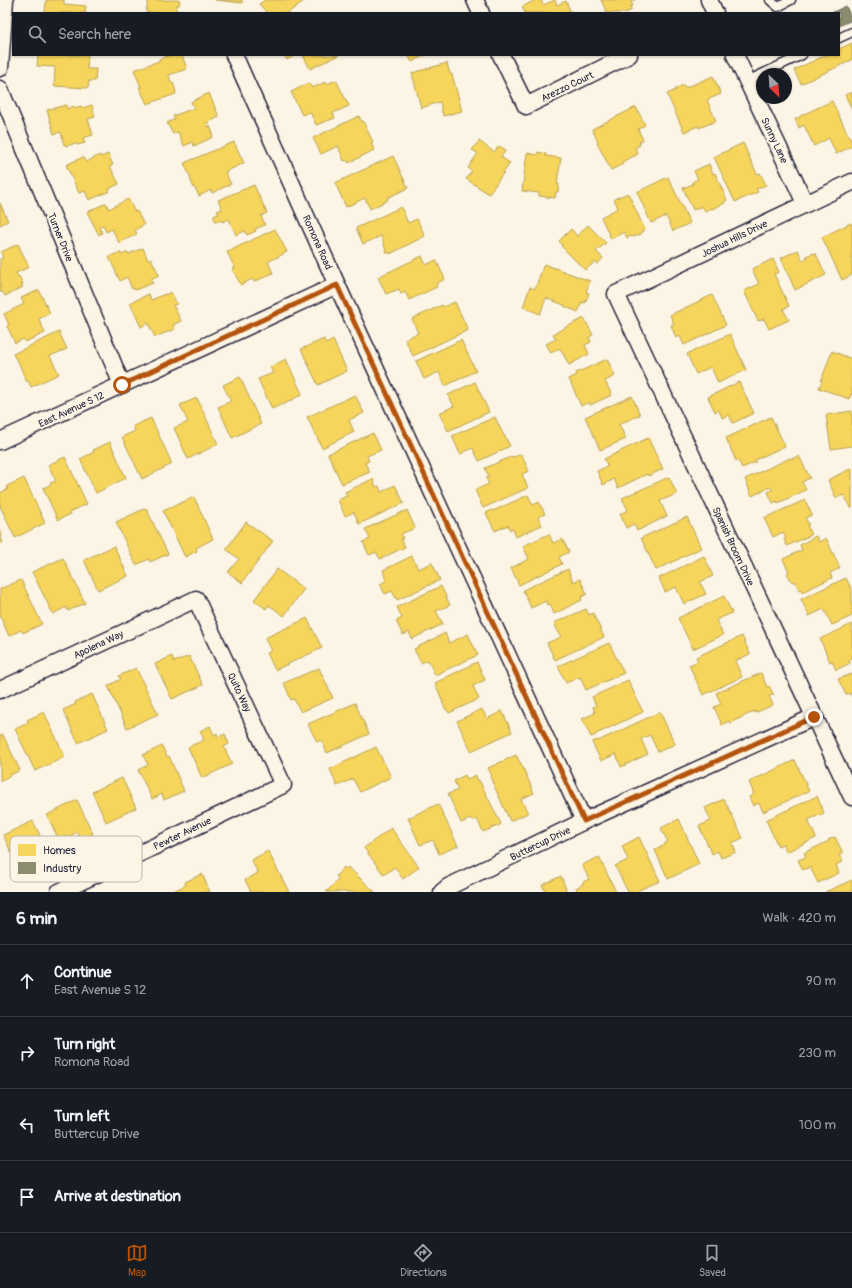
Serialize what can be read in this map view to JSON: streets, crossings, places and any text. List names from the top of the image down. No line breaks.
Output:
{"streets":{"street":["Arezzo Court","Sunny Lane","Turner Drive","Joshua Hills Drive","Romona Road","East Avenue S 12","Spanish Broom Drive","Apolena Way","Quito Way","Pewter Avenue","Buttercup Drive"]},"crossings":[["Sunny Lane","Joshua Hills Drive"],["Turner Drive","East Avenue S 12"],["Joshua Hills Drive","Spanish Broom Drive"],["Romona Road","East Avenue S 12"],["Romona Road","Buttercup Drive"],["Spanish Broom Drive","Buttercup Drive"],["Apolena Way","Quito Way"],["Quito Way","Pewter Avenue"]],"legend":["Homes","Industry"],"north":"bottom right","page":{"search":"Search here","heading":["6 min","Walk · 420 m"],"list":[["Continue","East Avenue S 12","90 m"],["Turn right","Romona Road","230 m"],["Turn left","Buttercup Drive","100 m"],"Arrive at destination"],"nav":["Map","Directions","Saved"]}}
